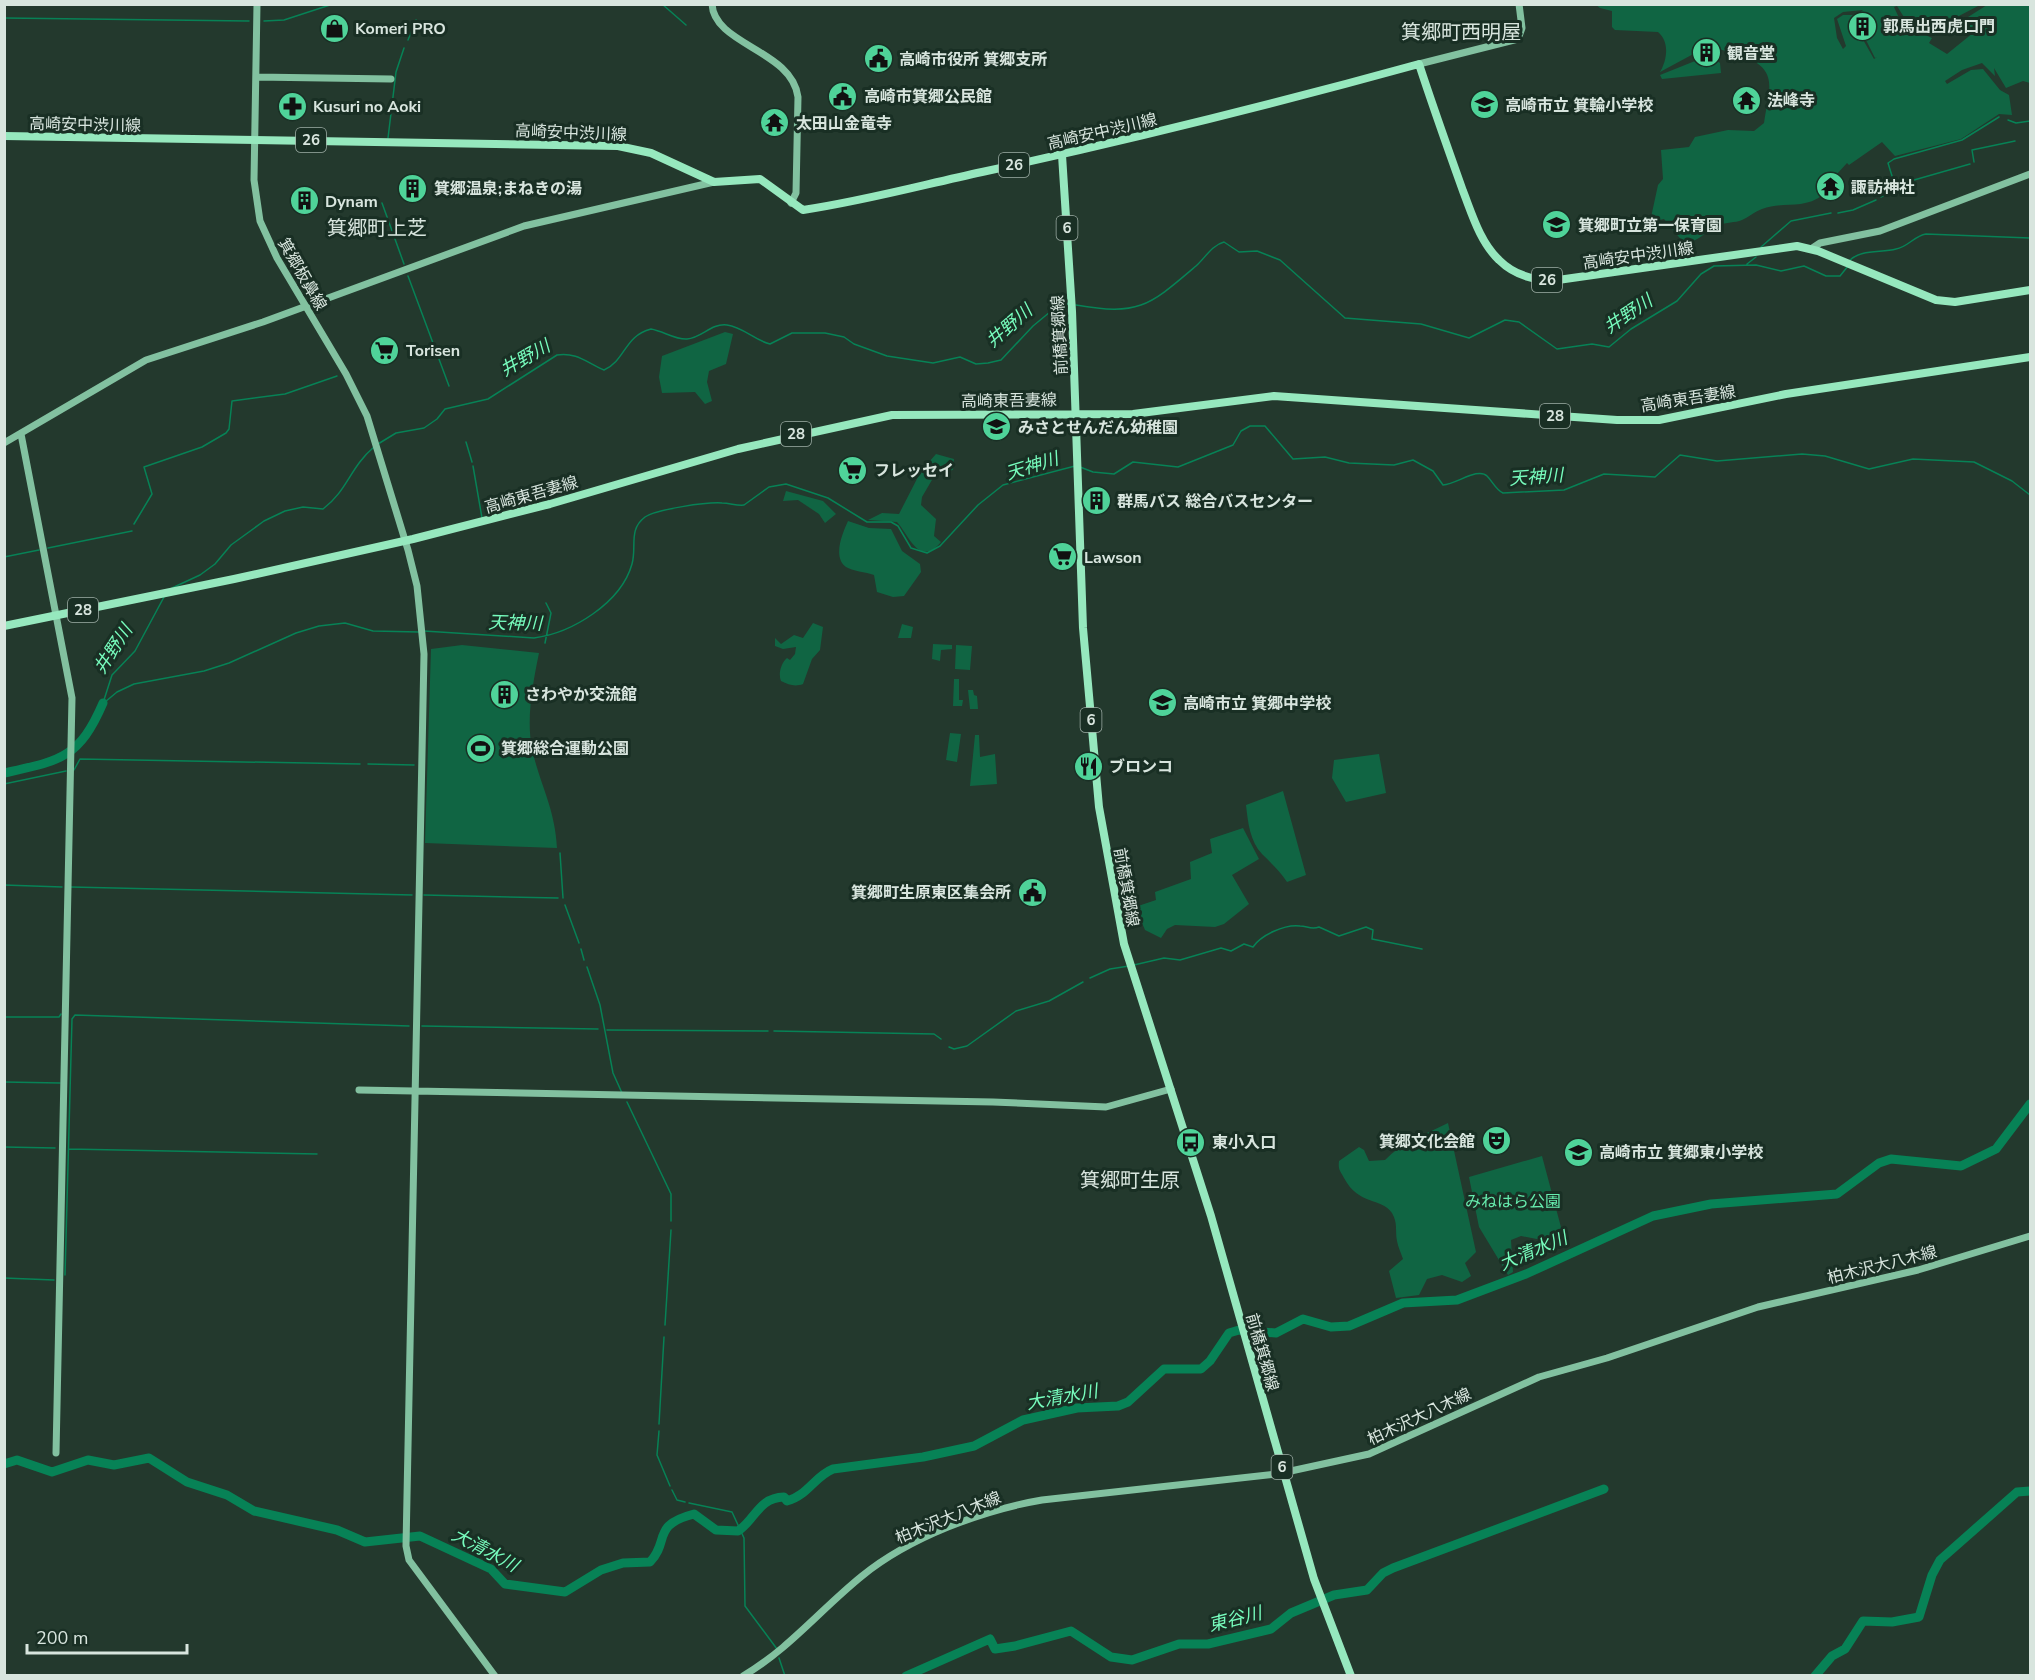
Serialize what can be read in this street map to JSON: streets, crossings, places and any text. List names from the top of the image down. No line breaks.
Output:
{"streets":{"main road":["高崎安中渋川線","26","6","前橋箕郷線","高崎東吾妻線","28"],"street":["箕郷板鼻線","柏木沢大八木線"]},"crossings":[["高崎安中渋川線","箕郷板鼻線"],["高崎安中渋川線","前橋箕郷線"],["箕郷板鼻線","高崎東吾妻線"],["前橋箕郷線","高崎東吾妻線"],["前橋箕郷線","柏木沢大八木線"]],"districts":["箕郷町西明屋","箕郷町上芝","箕郷町生原"],"water":["井野川","天神川","大清水川","東谷川"],"parks":["みねはら公園"],"places":{"building":["郭馬出西虎口門","観音堂","箕郷温泉;まねきの湯","Dynam","群馬バス 総合バスセンター","さわやか交流館"],"shop":["Komeri PRO"],"public building":["高崎市役所 箕郷支所","高崎市箕郷公民館","箕郷町生原東区集会所"],"temple":["法峰寺","太田山金竜寺","諏訪神社"],"school or university":["高崎市立 箕輪小学校","箕郷町立第一保育園","みさとせんだん幼稚園","高崎市立 箕郷中学校","高崎市立 箕郷東小学校"],"pharmacy":["Kusuri no Aoki"],"supermarket":["Torisen","フレッセイ","Lawson"],"sports":["箕郷総合運動公園"],"restaurant":["ブロンコ"],"theatre":["箕郷文化会館"],"bus stop":["東小入口"]},"scale_bar":"200 m"}
